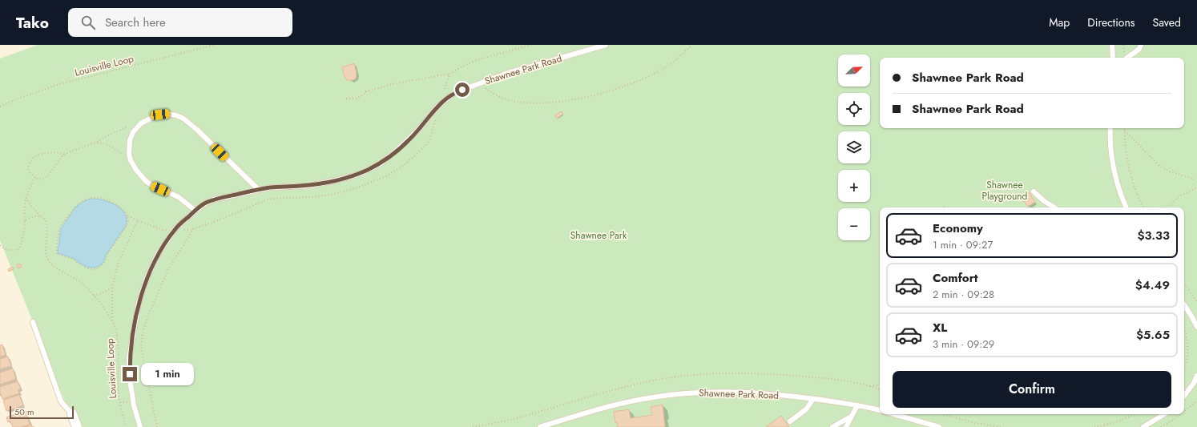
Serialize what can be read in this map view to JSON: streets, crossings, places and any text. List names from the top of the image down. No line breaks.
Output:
{"streets":{"lane":["Shawnee Park Road"],"path":["Louisville Loop"]},"parks":["Shawnee Playground","Shawnee Park"],"scale_bar":"50 m","north":"top right","page":{"header":"Tako","search":"Search here","nav":["Map","Directions","Saved"],"map_buttons":["+","−"],"banner":["Shawnee Park Road","Shawnee Park Road"],"list":[{"name":"Economy","note":"1 min · 09:27","value":"$3.33"},{"name":"Comfort","note":"2 min · 09:28","value":"$4.49"},{"name":"XL","note":"3 min · 09:29","value":"$5.65"}],"bubble":"1 min","buttons":"Confirm","scale":"50 m"}}
